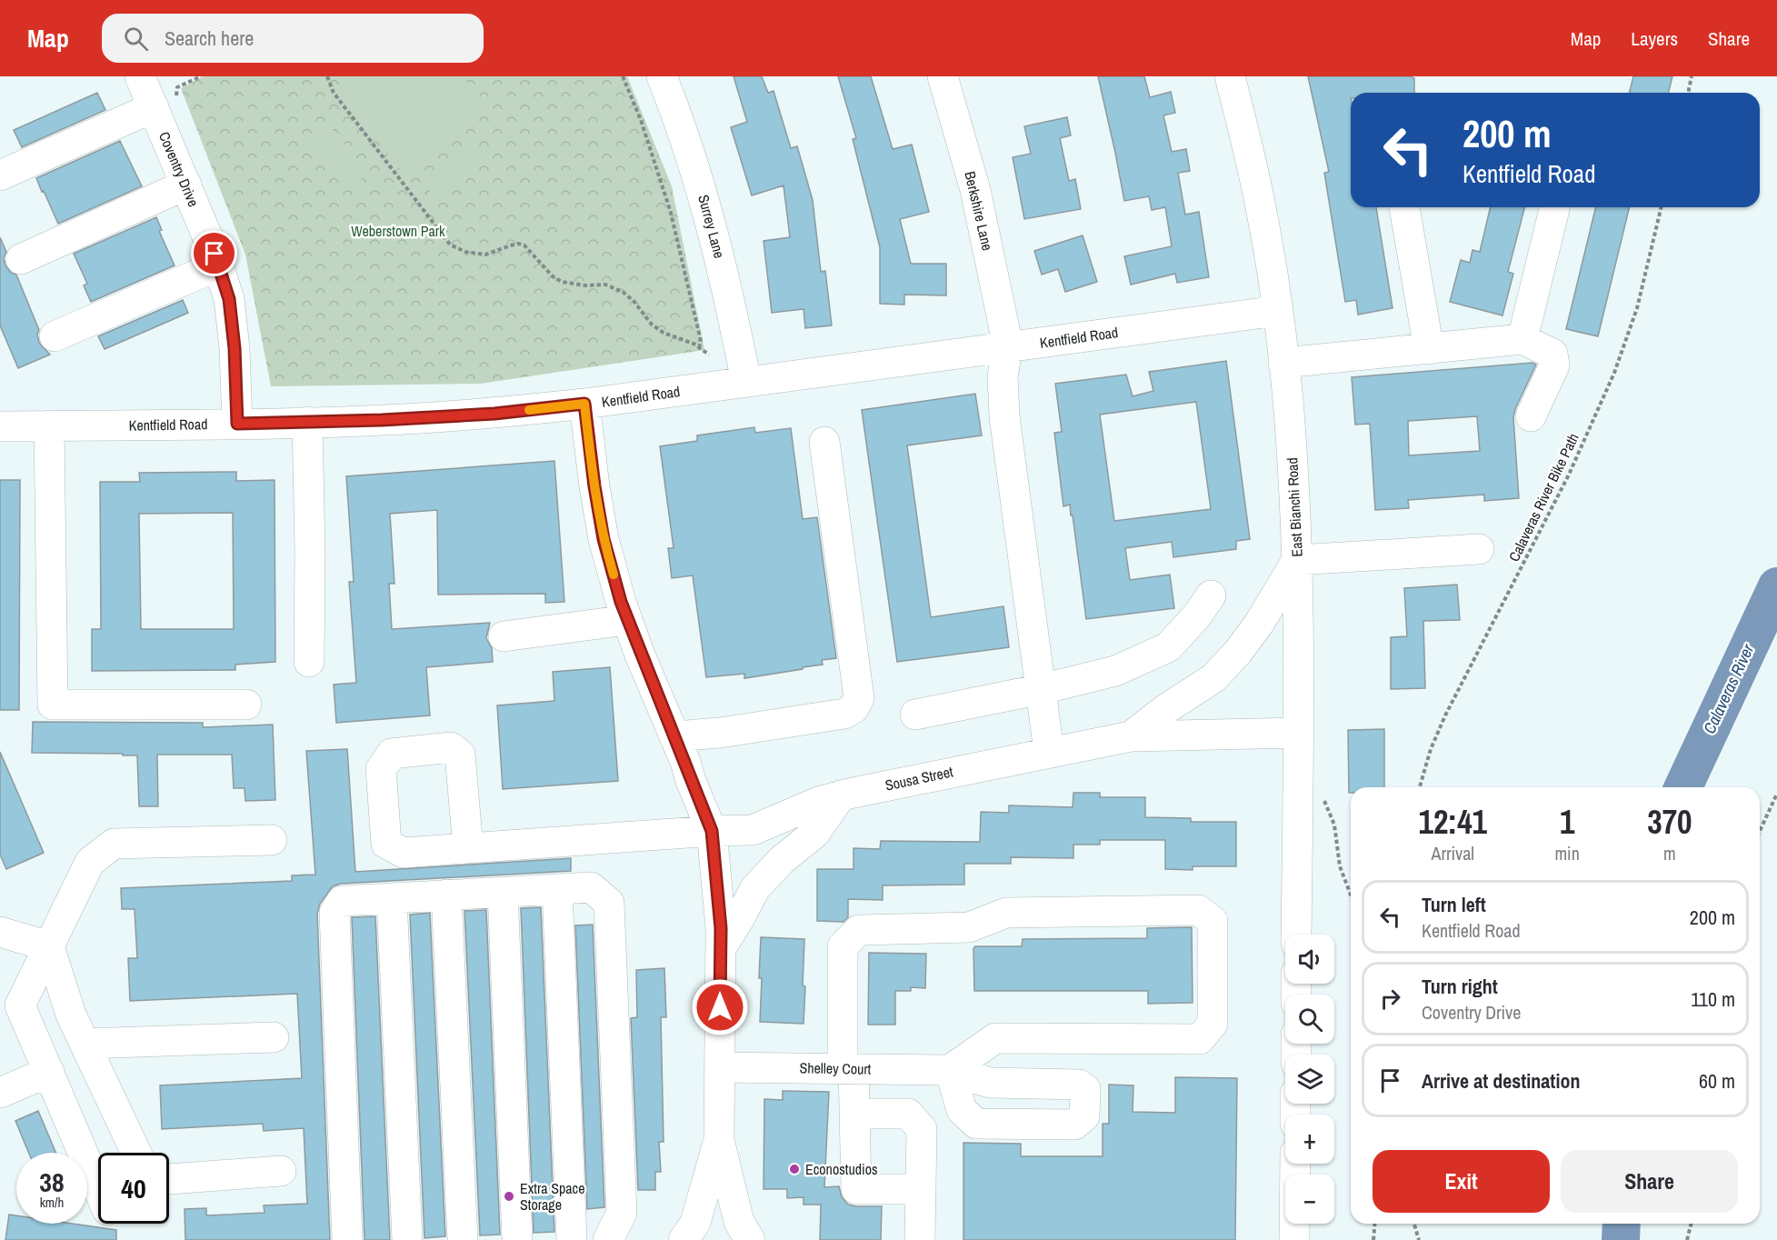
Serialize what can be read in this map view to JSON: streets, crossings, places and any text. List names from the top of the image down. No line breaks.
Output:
{"streets":{"street":["Coventry Drive","Berkshire Lane","Surrey Lane","Kentfield Road","East Bianchi Road","Sousa Street","Shelley Court"],"path":["Calaveras River Bike Path"]},"crossings":[["Coventry Drive","Kentfield Road"],["Berkshire Lane","Kentfield Road"],["Surrey Lane","Kentfield Road"],["Kentfield Road","East Bianchi Road"],["East Bianchi Road","Sousa Street"]],"water":["Calaveras River"],"parks":["Weberstown Park"],"places":["Econostudios","Extra Space Storage"],"page":{"header":"Map","search":"Search here","nav":["Map","Layers","Share"],"turn":["200 m","Kentfield Road"],"eta":["12:41","Arrival","1","min","370","m"],"list":[{"name":"Turn left","note":"Kentfield Road","value":"200 m"},{"name":"Turn right","note":"Coventry Drive","value":"110 m"},{"name":"Arrive at destination","value":"60 m"}],"map_buttons":["+","−"],"buttons":["Exit","Share"],"speed":"38 km/h","limit":"40"}}
